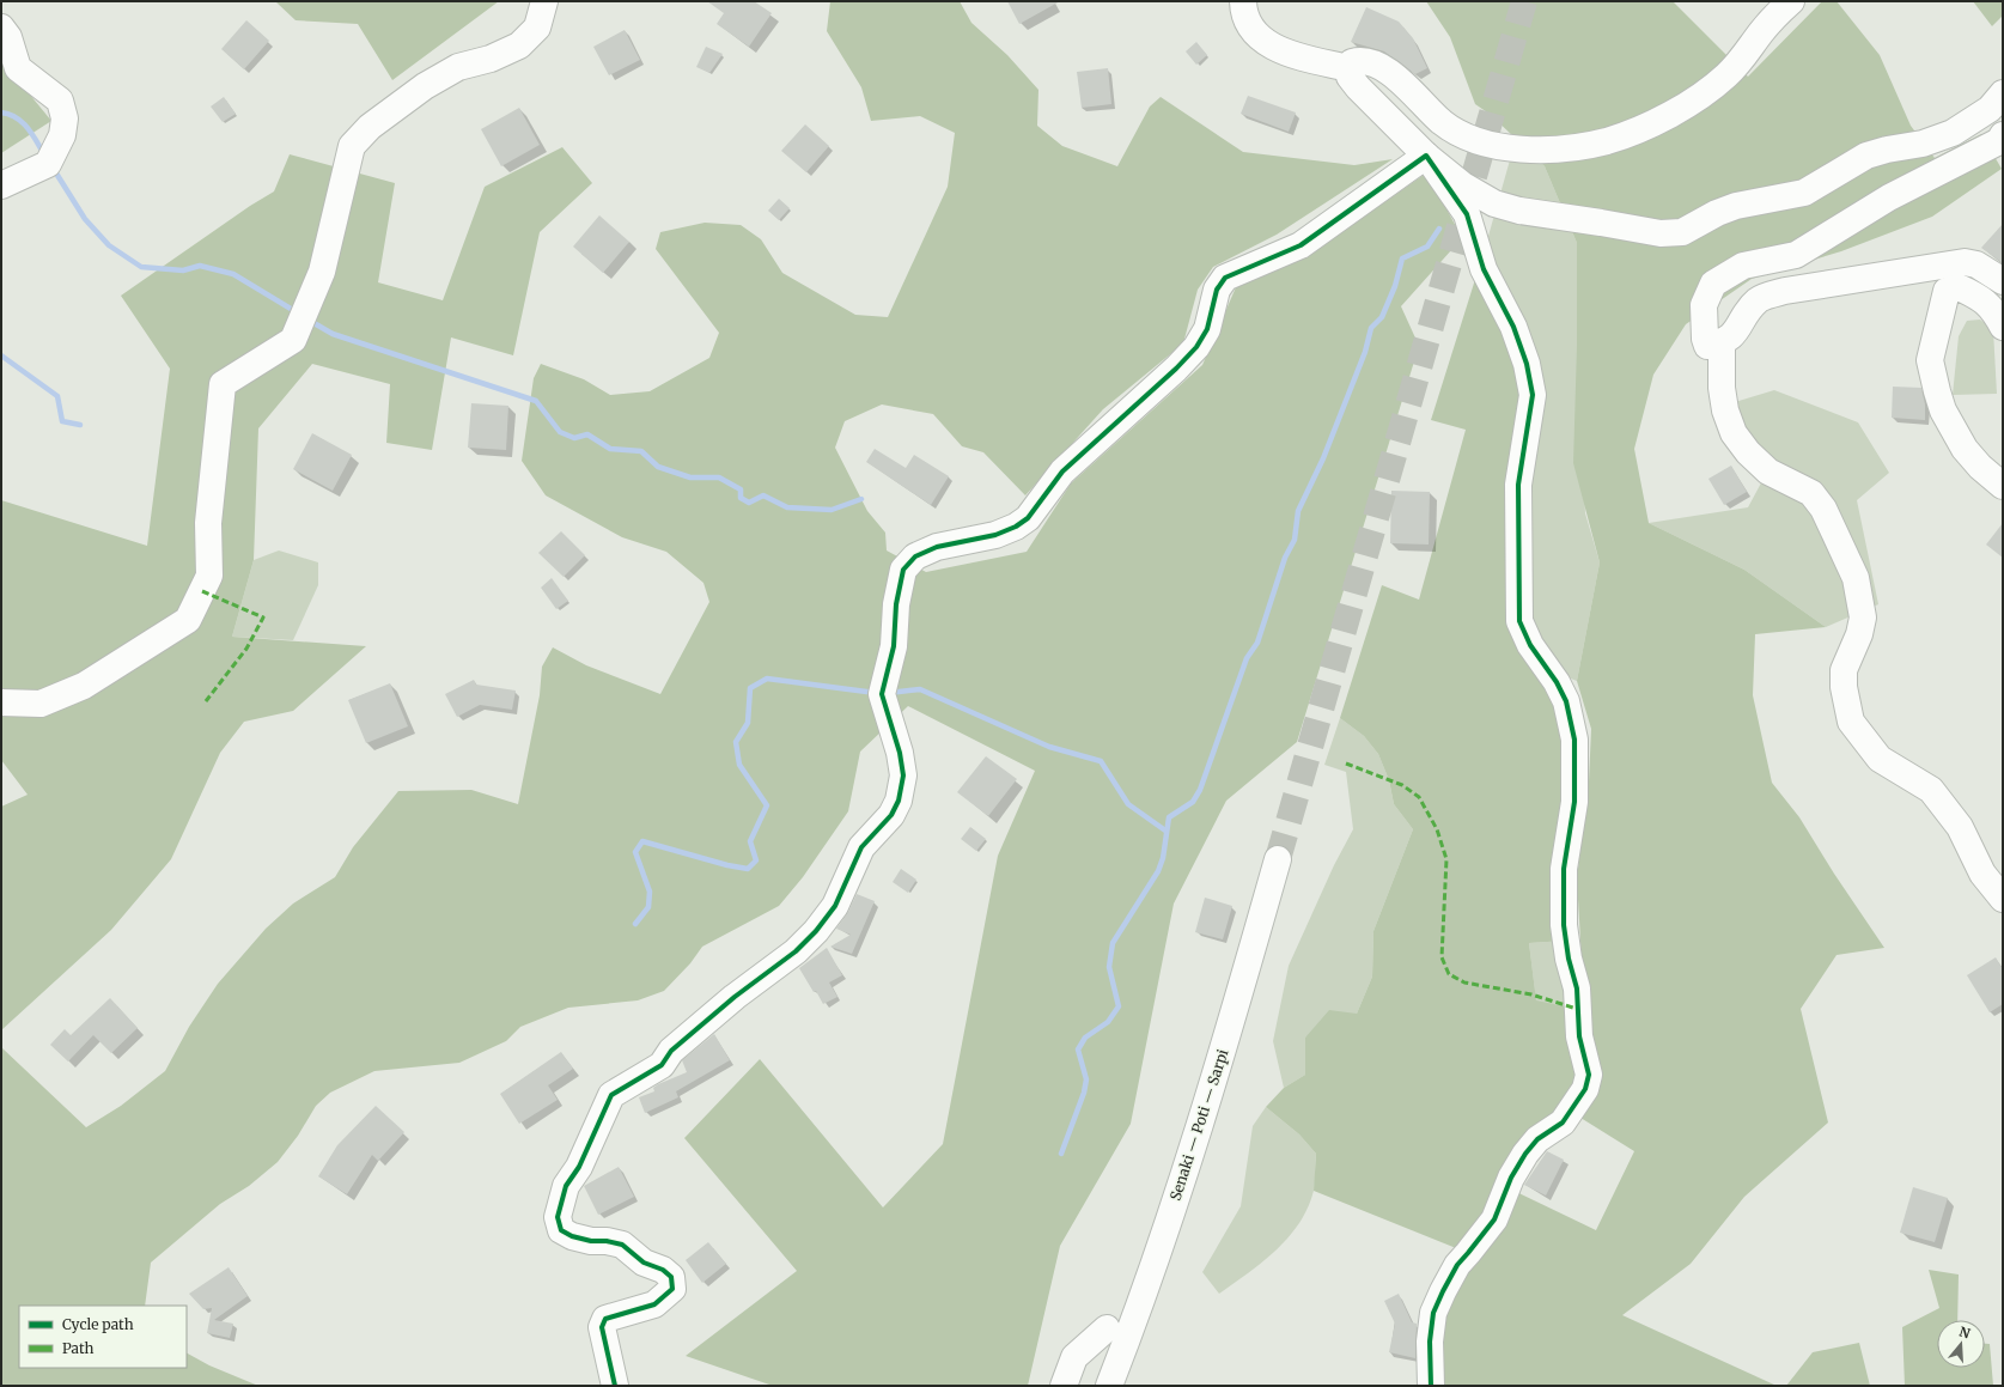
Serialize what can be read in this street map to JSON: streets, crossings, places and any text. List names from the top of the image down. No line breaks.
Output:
{"streets":{"main road":["Senaki — Poti — Sarpi"]},"legend":["Cycle path","Path"],"north":"top"}
